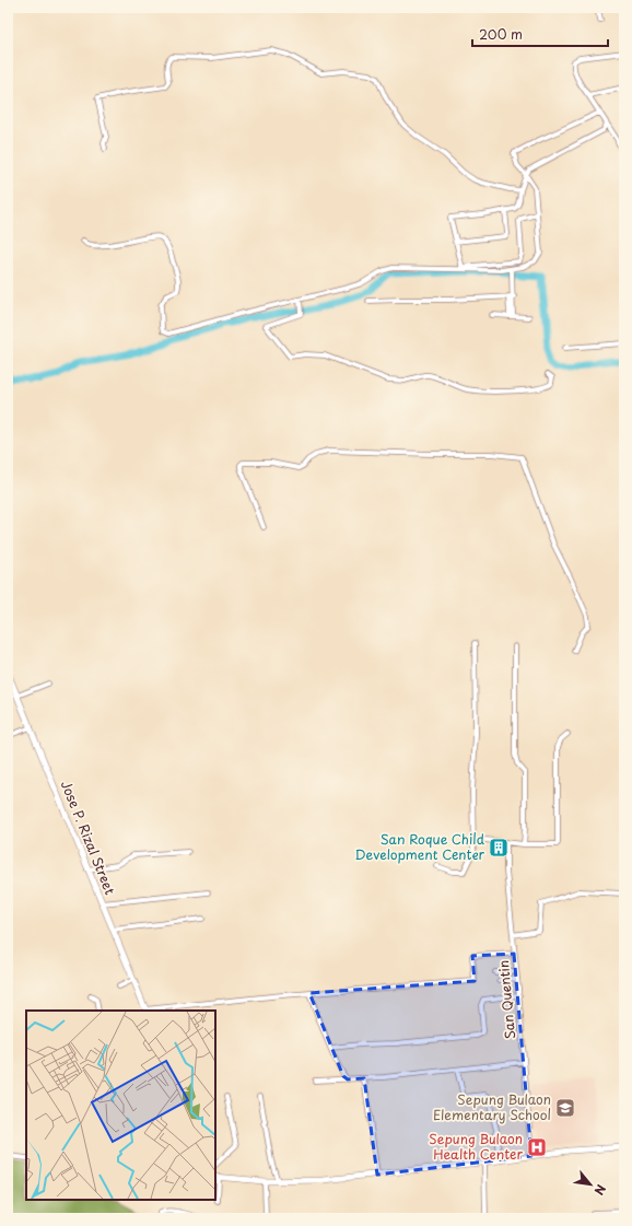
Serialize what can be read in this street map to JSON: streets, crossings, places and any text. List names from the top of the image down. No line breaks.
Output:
{"streets":{"street":["Jose P. Rizal Street","San Quentin"]},"places":{"building":["San Roque Child Development Center"],"school or university":["Sepung Bulaon Elementary School"],"hospital":["Sepung Bulaon Health Center"]},"scale_bar":"200 m","north":"bottom right"}
